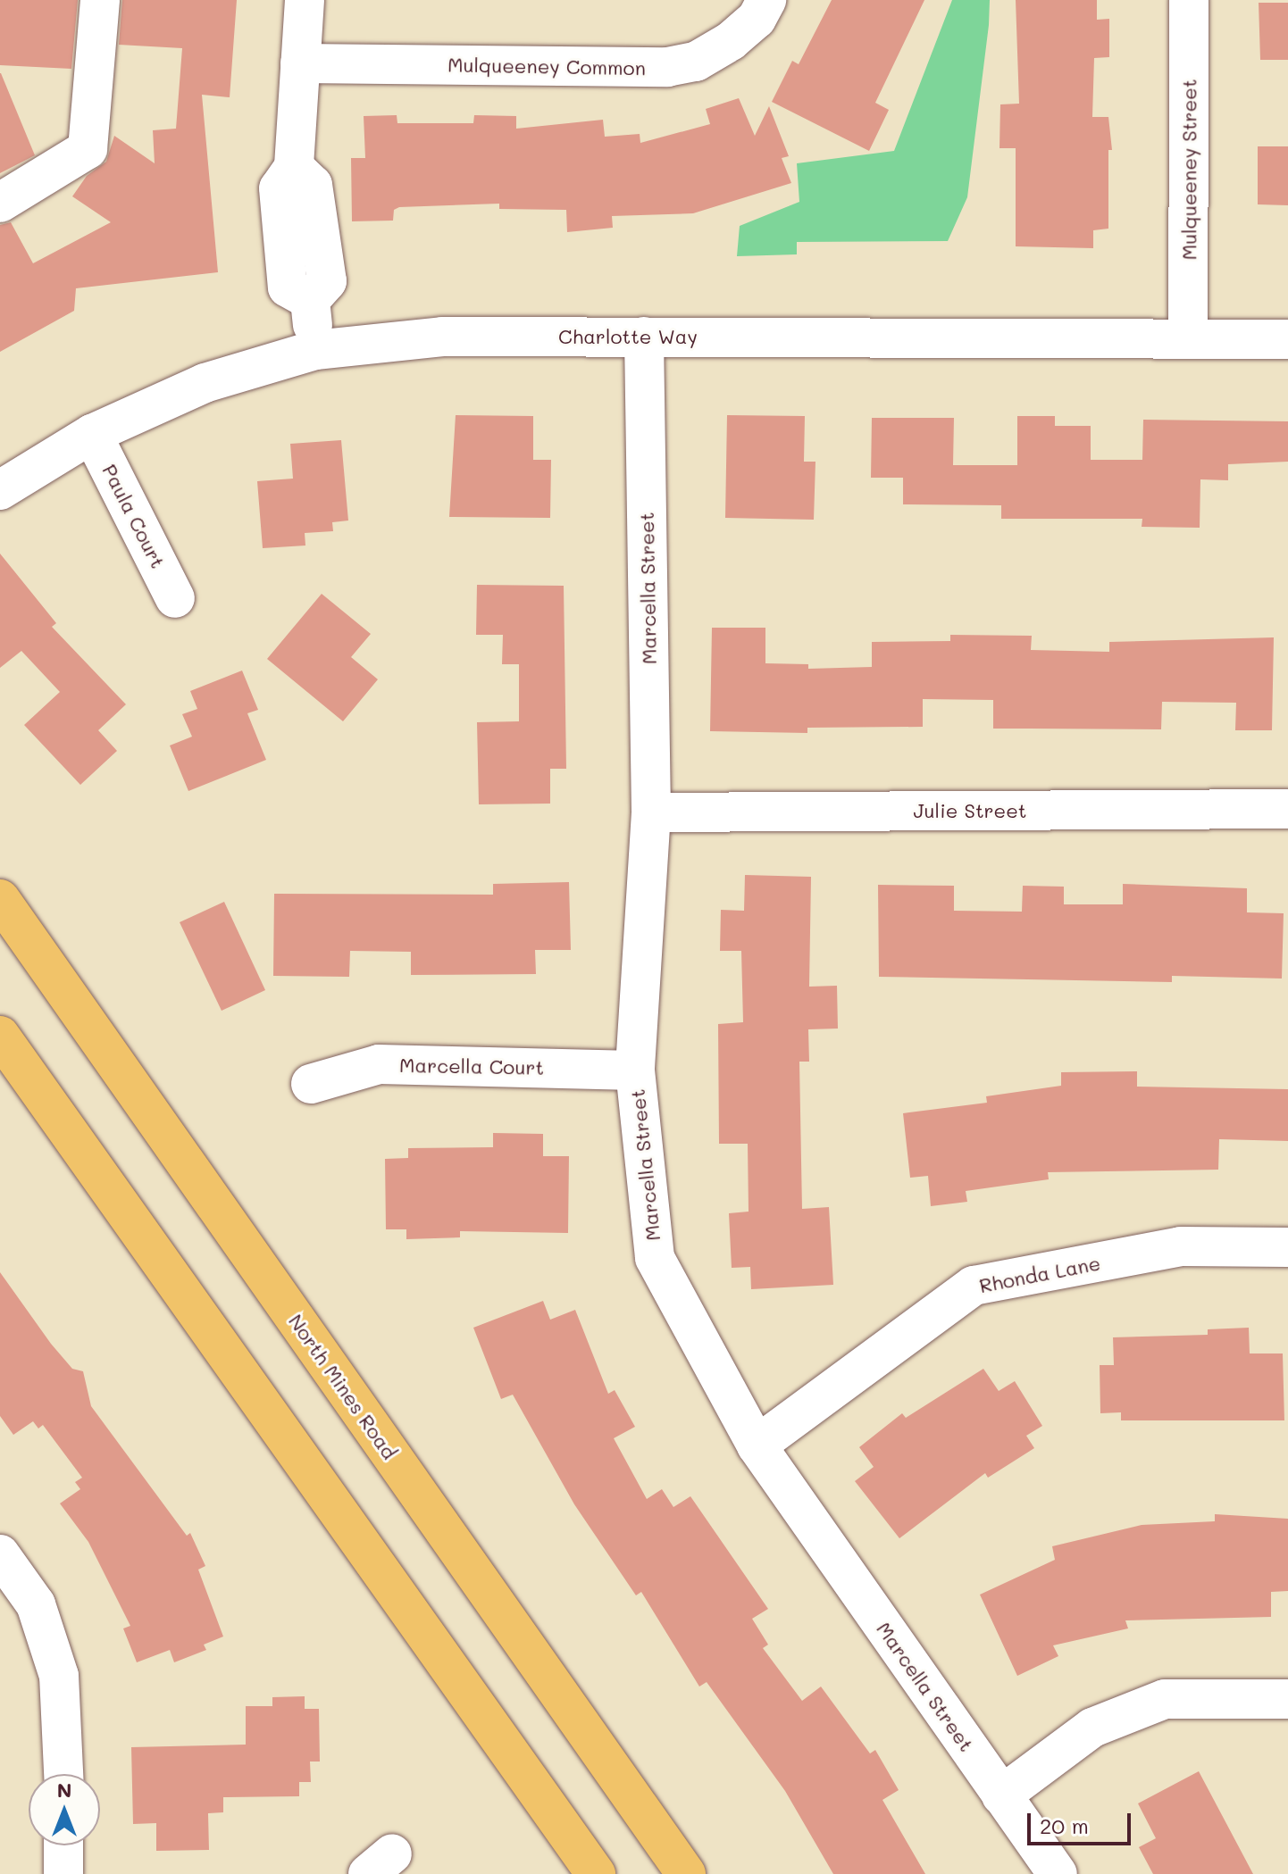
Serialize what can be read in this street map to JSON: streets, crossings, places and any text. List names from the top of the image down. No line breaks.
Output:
{"streets":{"main road":["North Mines Road"],"street":["Mulqueeney Common","Mulqueeney Street","Charlotte Way","Paula Court","Marcella Street","Julie Street","Marcella Court","Rhonda Lane"]},"crossings":[["Mulqueeney Street","Charlotte Way"],["Charlotte Way","Paula Court"],["Charlotte Way","Marcella Street"],["Marcella Street","Julie Street"],["Marcella Street","Marcella Court"],["Marcella Street","Rhonda Lane"]],"scale_bar":"20 m","north":"top"}
